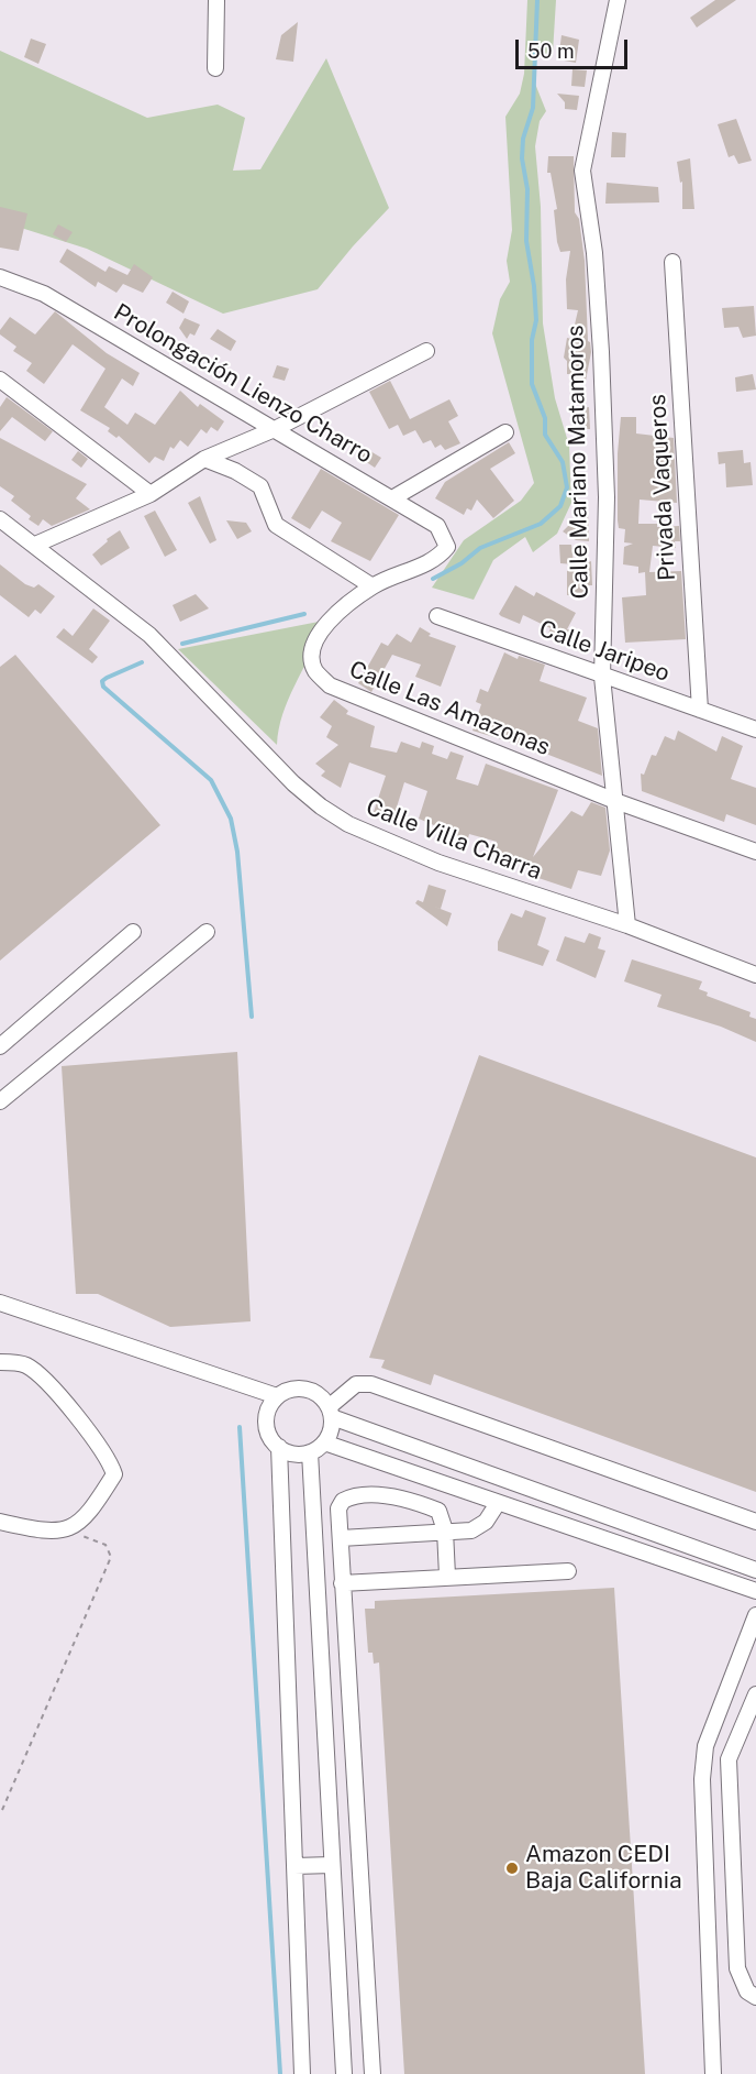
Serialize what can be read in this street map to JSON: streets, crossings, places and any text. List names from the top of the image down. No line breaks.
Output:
{"streets":{"street":["Prolongación Lienzo Charro","Calle Mariano Matamoros","Privada Vaqueros","Calle Jaripeo","Calle Las Amazonas","Calle Villa Charra"]},"crossings":[["Prolongación Lienzo Charro","Calle Las Amazonas"],["Calle Mariano Matamoros","Calle Jaripeo"],["Calle Mariano Matamoros","Calle Las Amazonas"],["Calle Mariano Matamoros","Calle Villa Charra"],["Privada Vaqueros","Calle Jaripeo"]],"places":["Amazon CEDI Baja California"],"scale_bar":"50 m"}
